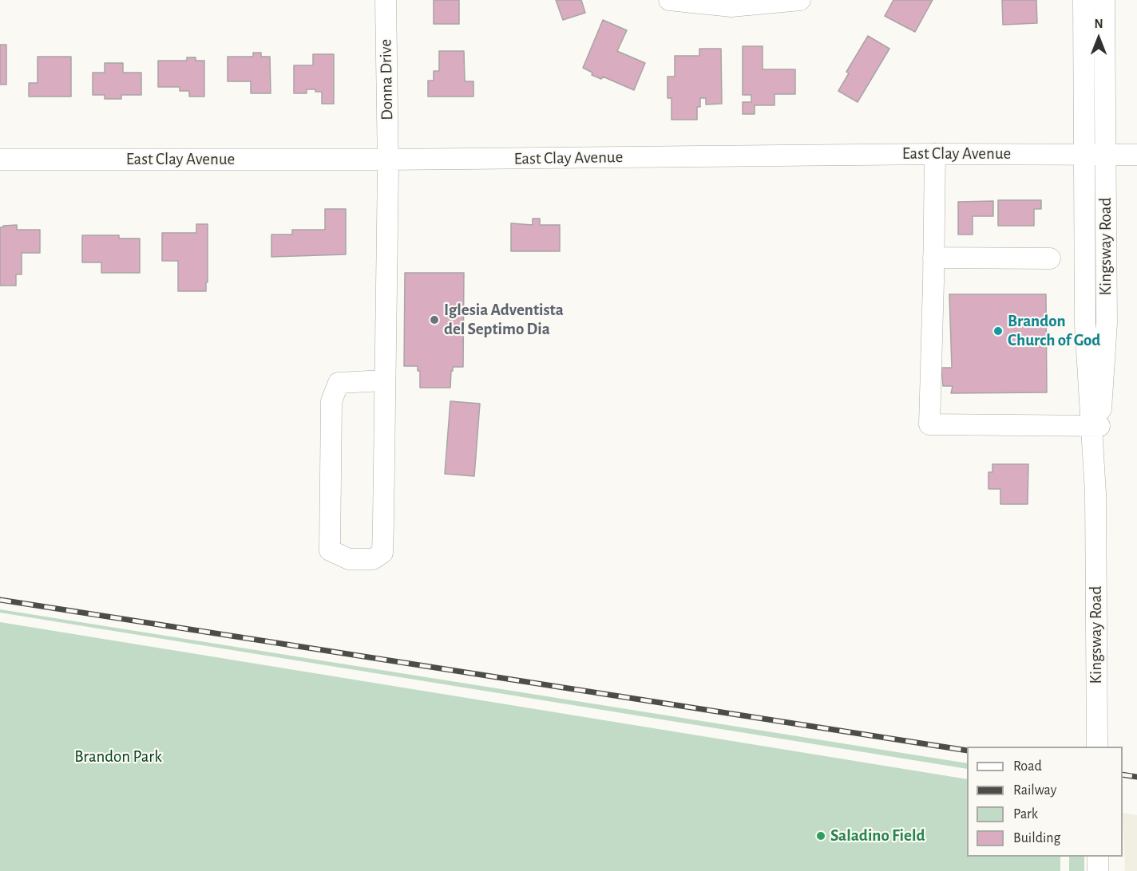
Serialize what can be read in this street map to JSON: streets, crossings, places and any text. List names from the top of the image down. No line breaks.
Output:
{"streets":{"street":["Donna Drive","East Clay Avenue","Kingsway Road"]},"crossings":[["Donna Drive","East Clay Avenue"],["East Clay Avenue","Kingsway Road"]],"parks":["Brandon Park"],"places":["Iglesia Adventista del Septimo Dia","Brandon Church of God","Saladino Field"],"legend":["Road","Railway","Park","Building"],"north":"top"}
